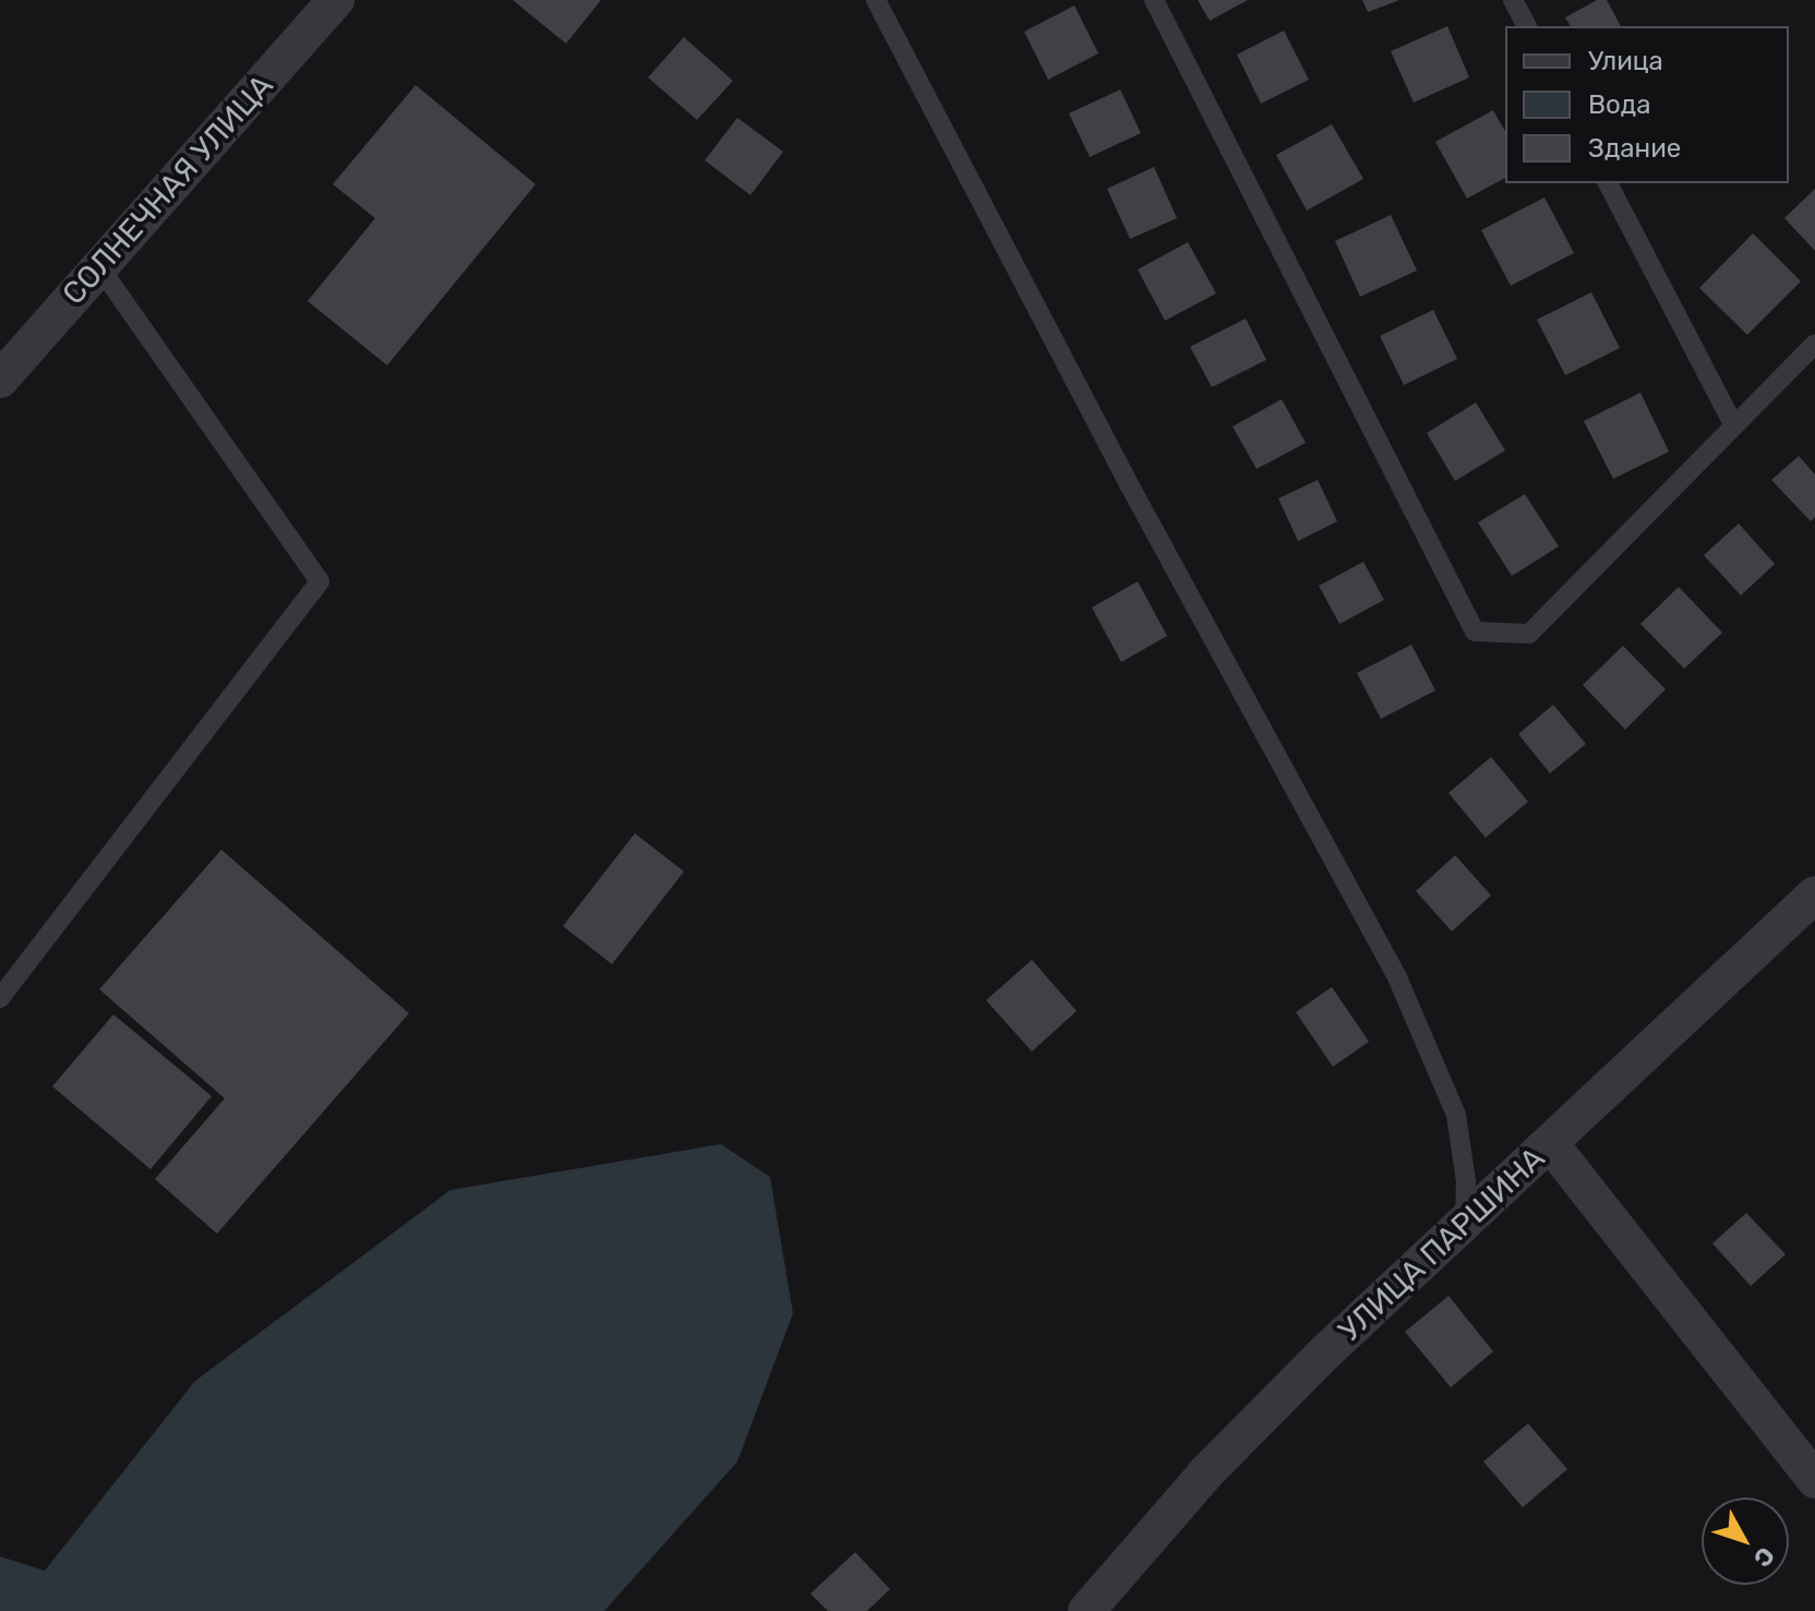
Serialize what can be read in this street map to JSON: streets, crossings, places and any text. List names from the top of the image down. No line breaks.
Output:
{"streets":{"street":["СОЛНЕЧНАЯ УЛИЦА","УЛИЦА ПАРШИНА"]},"legend":["Улица","Вода","Здание"],"north":"bottom right"}
